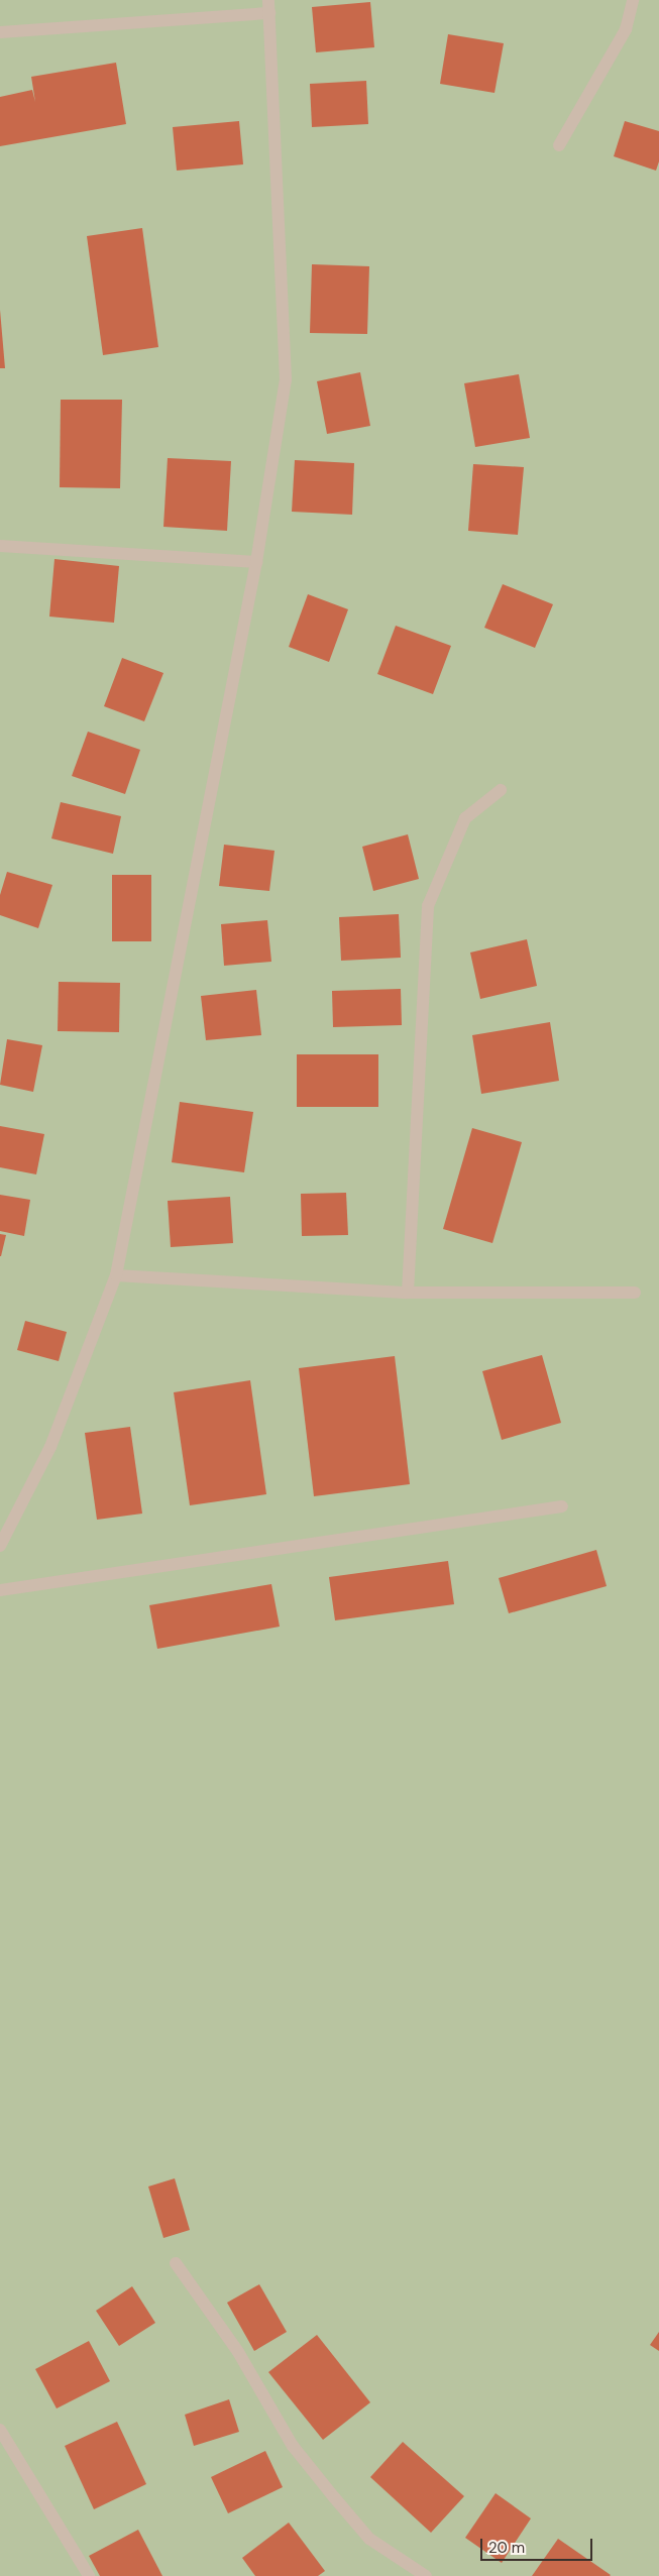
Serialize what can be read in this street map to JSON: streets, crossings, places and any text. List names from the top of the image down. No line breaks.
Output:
{"scale_bar":"20 m"}
